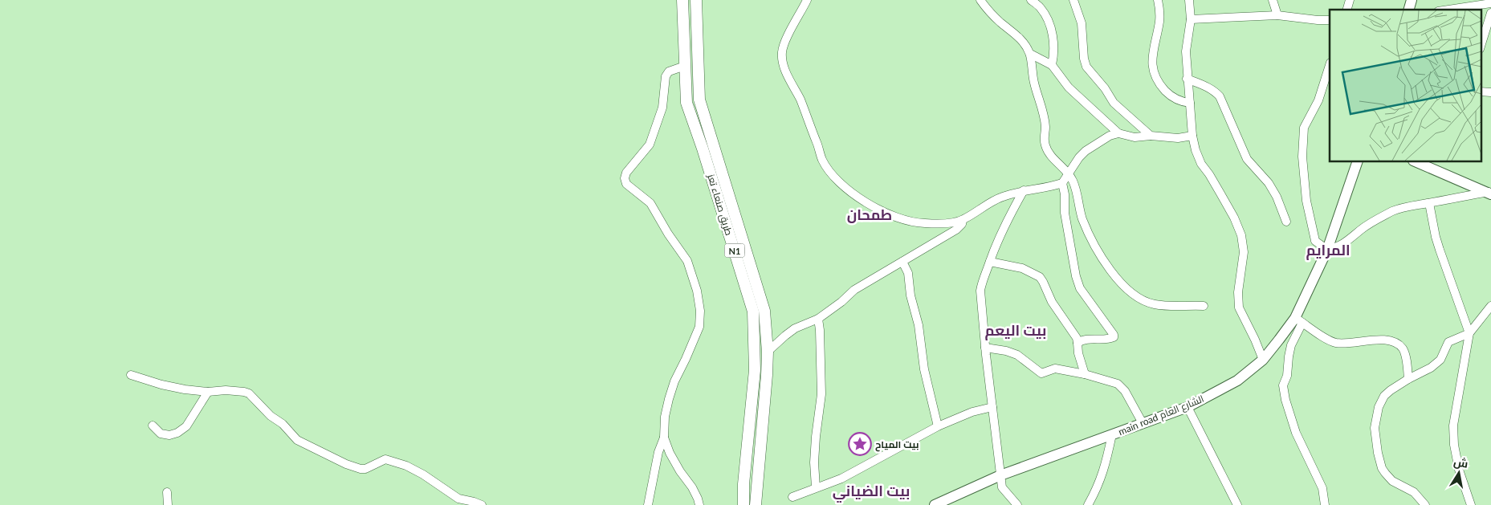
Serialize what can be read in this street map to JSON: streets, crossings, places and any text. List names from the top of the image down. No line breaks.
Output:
{"streets":{"highway":["طريق صنعاء تعز","N1"],"main road":["main road الشارع العام"]},"districts":["طمحان","المرايم","بيت اليعم","بيت الضياني"],"places":{"place":["بيت المياح"]},"north":"top"}
